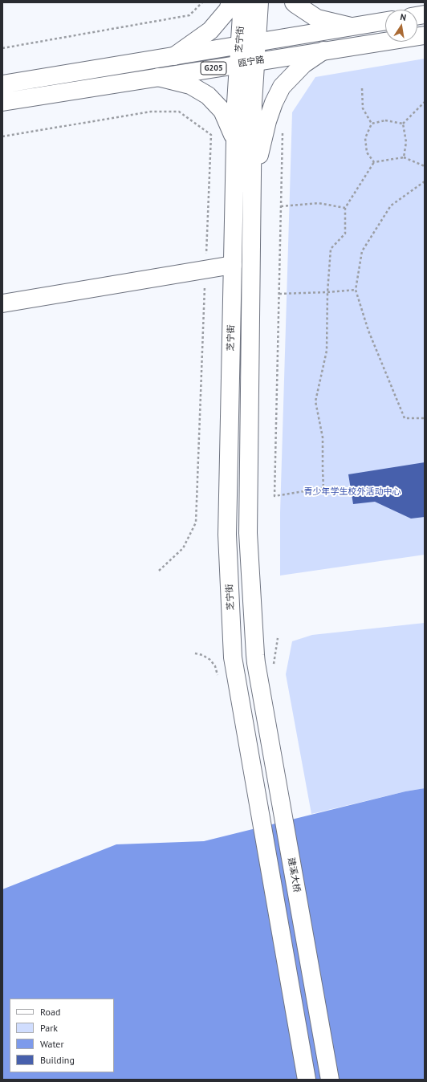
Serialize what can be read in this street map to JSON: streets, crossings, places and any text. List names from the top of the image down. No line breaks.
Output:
{"streets":{"main road":["芝宁街","瓯宁路","G205","建溪大桥"]},"crossings":[["芝宁街","瓯宁路"],["芝宁街","建溪大桥"]],"parks":["青少年学生校外活动中心"],"legend":["Road","Park","Water","Building"],"north":"top"}
